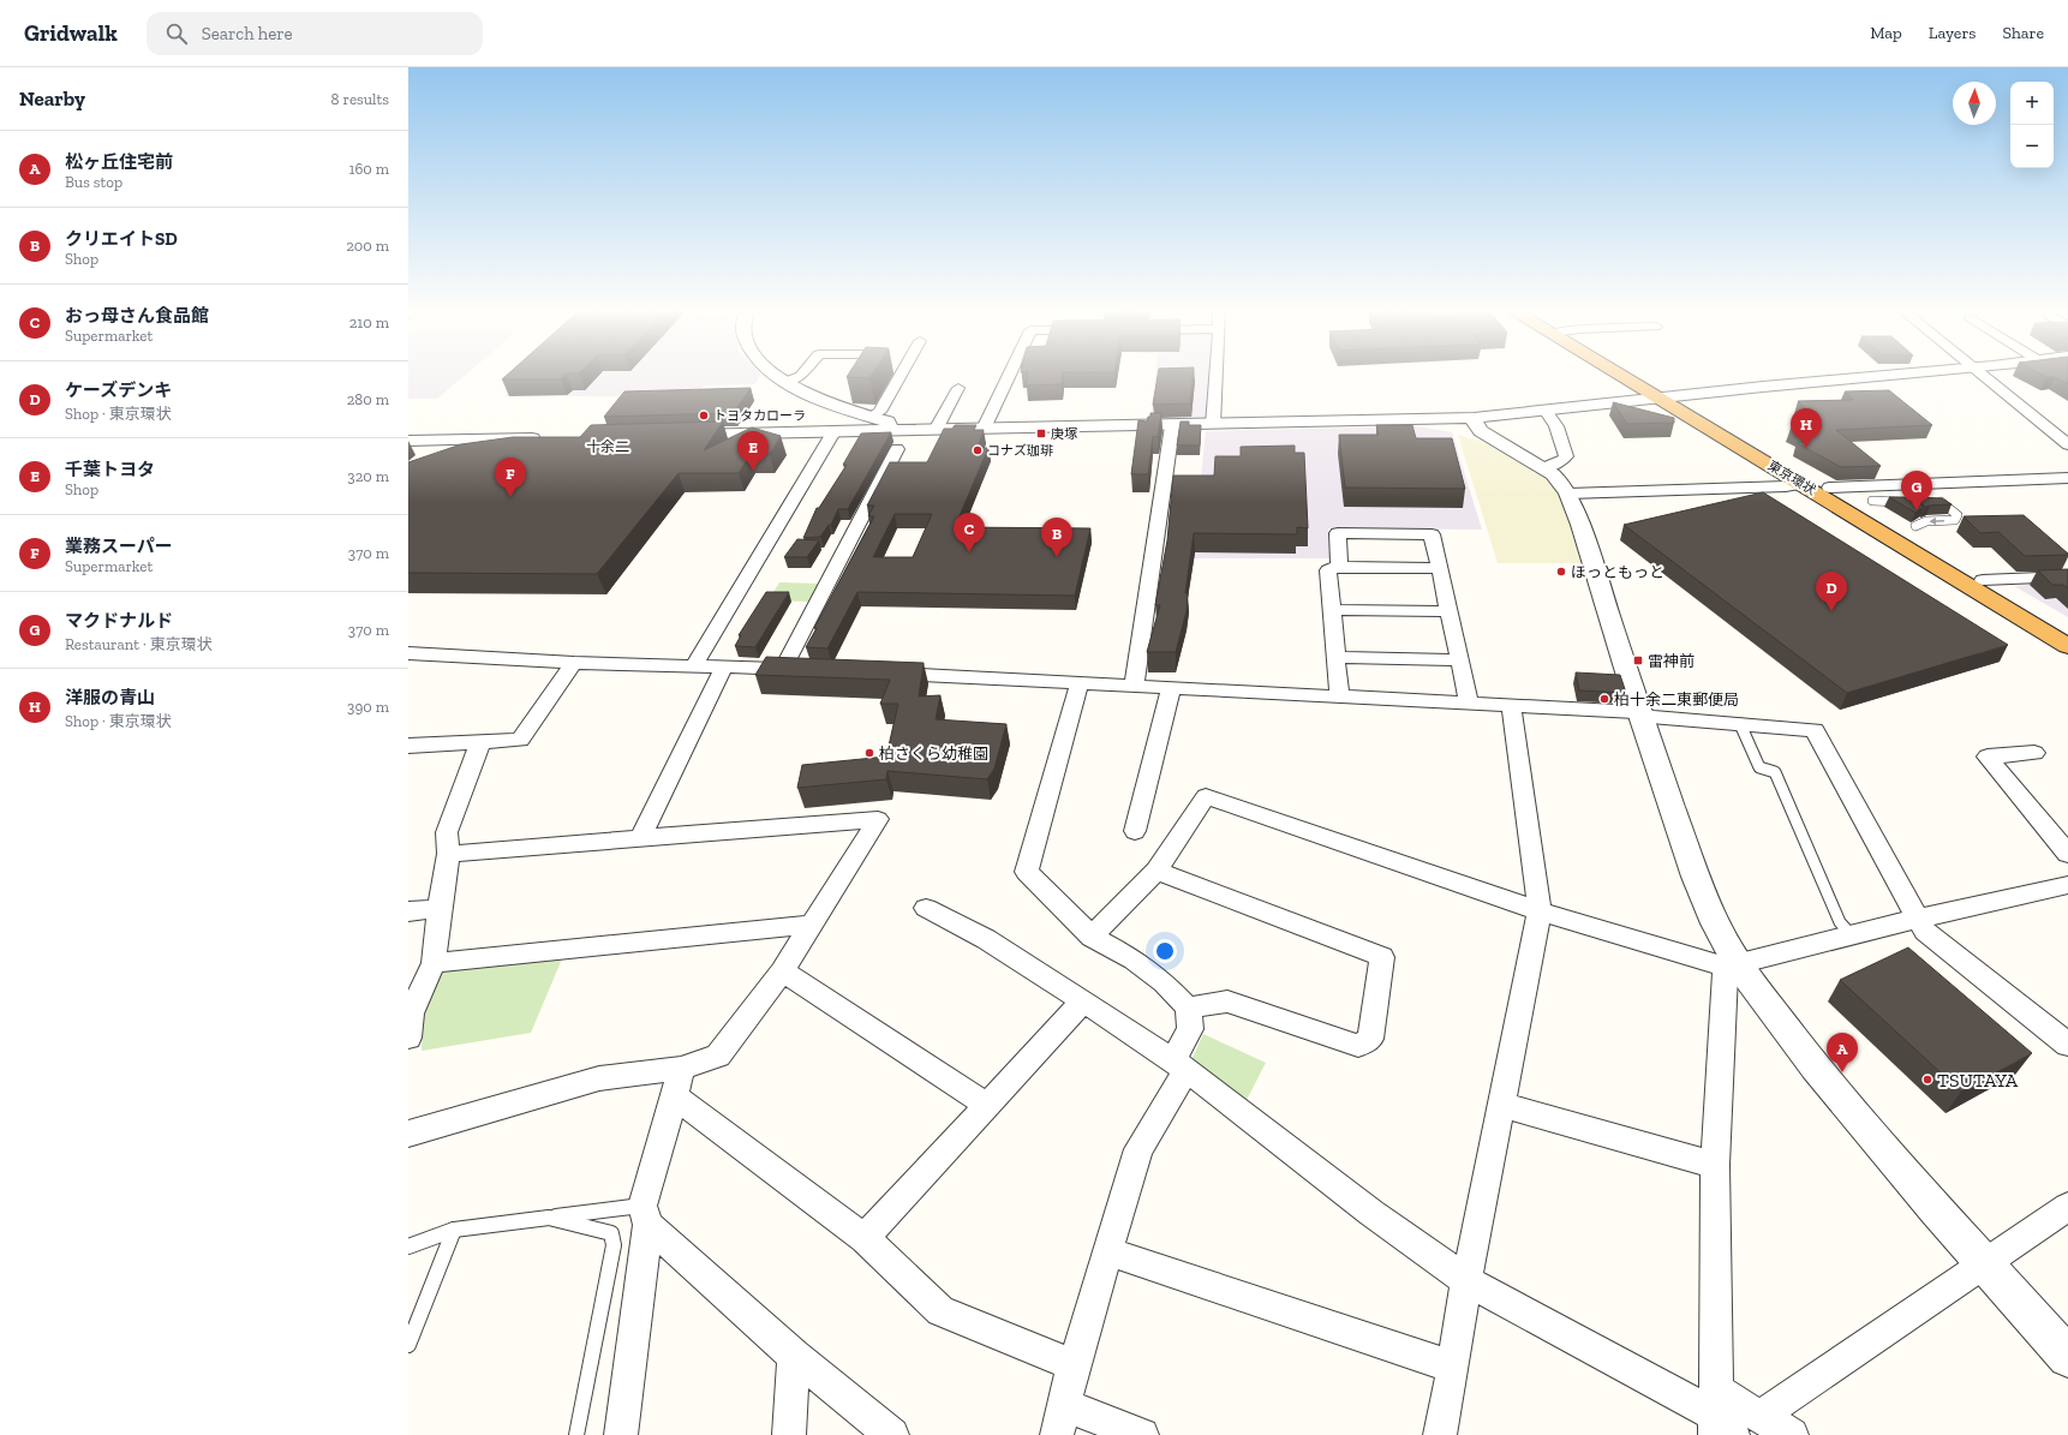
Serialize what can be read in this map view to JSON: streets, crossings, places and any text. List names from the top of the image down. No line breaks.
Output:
{"streets":{"highway":["東京環状"]},"districts":["十余二"],"places":{"other":["トヨタカローラ","コナズ珈琲","ほっともっと","柏十余二東郵便局","柏さくら幼稚園","TSUTAYA"],"transit":["庚塚","雷神前"]},"north":"top","page":{"header":"Gridwalk","search":"Search here","nav":["Map","Layers","Share"],"heading":["Nearby","8 results"],"map_buttons":["+","−"],"list":[{"mark":"A","name":"松ヶ丘住宅前","note":"Bus stop","value":"160 m"},{"mark":"B","name":"クリエイトSD","note":"Shop","value":"200 m"},{"mark":"C","name":"おっ母さん食品館","note":"Supermarket","value":"210 m"},{"mark":"D","name":"ケーズデンキ","note":"Shop · 東京環状","value":"280 m"},{"mark":"E","name":"千葉トヨタ","note":"Shop","value":"320 m"},{"mark":"F","name":"業務スーパー","note":"Supermarket","value":"370 m"},{"mark":"G","name":"マクドナルド","note":"Restaurant · 東京環状","value":"370 m"},{"mark":"H","name":"洋服の青山","note":"Shop · 東京環状","value":"390 m"}],"pins":["H","E","F","G","C","B","D","A"]}}
